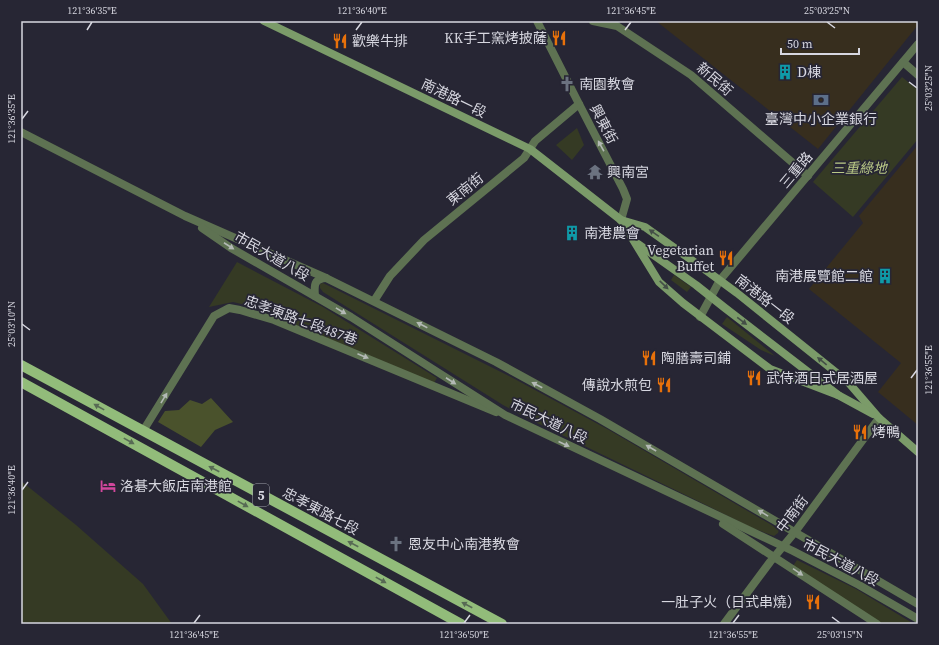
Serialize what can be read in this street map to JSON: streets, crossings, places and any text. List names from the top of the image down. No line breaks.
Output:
{"streets":{"main road":["南港路一段","5","忠孝東路七段"],"street":["新民街","興東街","三重路","東南街","市民大道八段","忠孝東路七段487巷","中南街"]},"crossings":[["新民街","三重路"],["南港路一段","興東街"],["南港路一段","三重路"],["南港路一段","東南街"],["南港路一段","中南街"],["興東街","東南街"],["東南街","市民大道八段"],["市民大道八段","忠孝東路七段487巷"],["市民大道八段","中南街"],["忠孝東路七段487巷","忠孝東路七段"]],"one_way":["興東街","忠孝東路七段487巷"],"parks":["三重綠地"],"places":{"restaurant":["KK手工窯烤披薩","歡樂牛排","Vegetarian Buffet","陶膳壽司鋪","武侍酒日式居酒屋","傳說水煎包","烤鴨","一肚子火（日式串燒）"],"building":["D棟","南港農會","南港展覽館二館"],"church":["南園教會","恩友中心南港教會"],"bank":["臺灣中小企業銀行"],"temple":["興南宮"],"hotel":["洛碁大飯店南港館"]},"scale_bar":"50 m","coordinates":["121°36'35\"E","121°36'40\"E","121°36'45\"E","25°03'25\"N","25°03'10\"N","121°36'55\"E","121°36'50\"E","25°03'15\"N"]}
